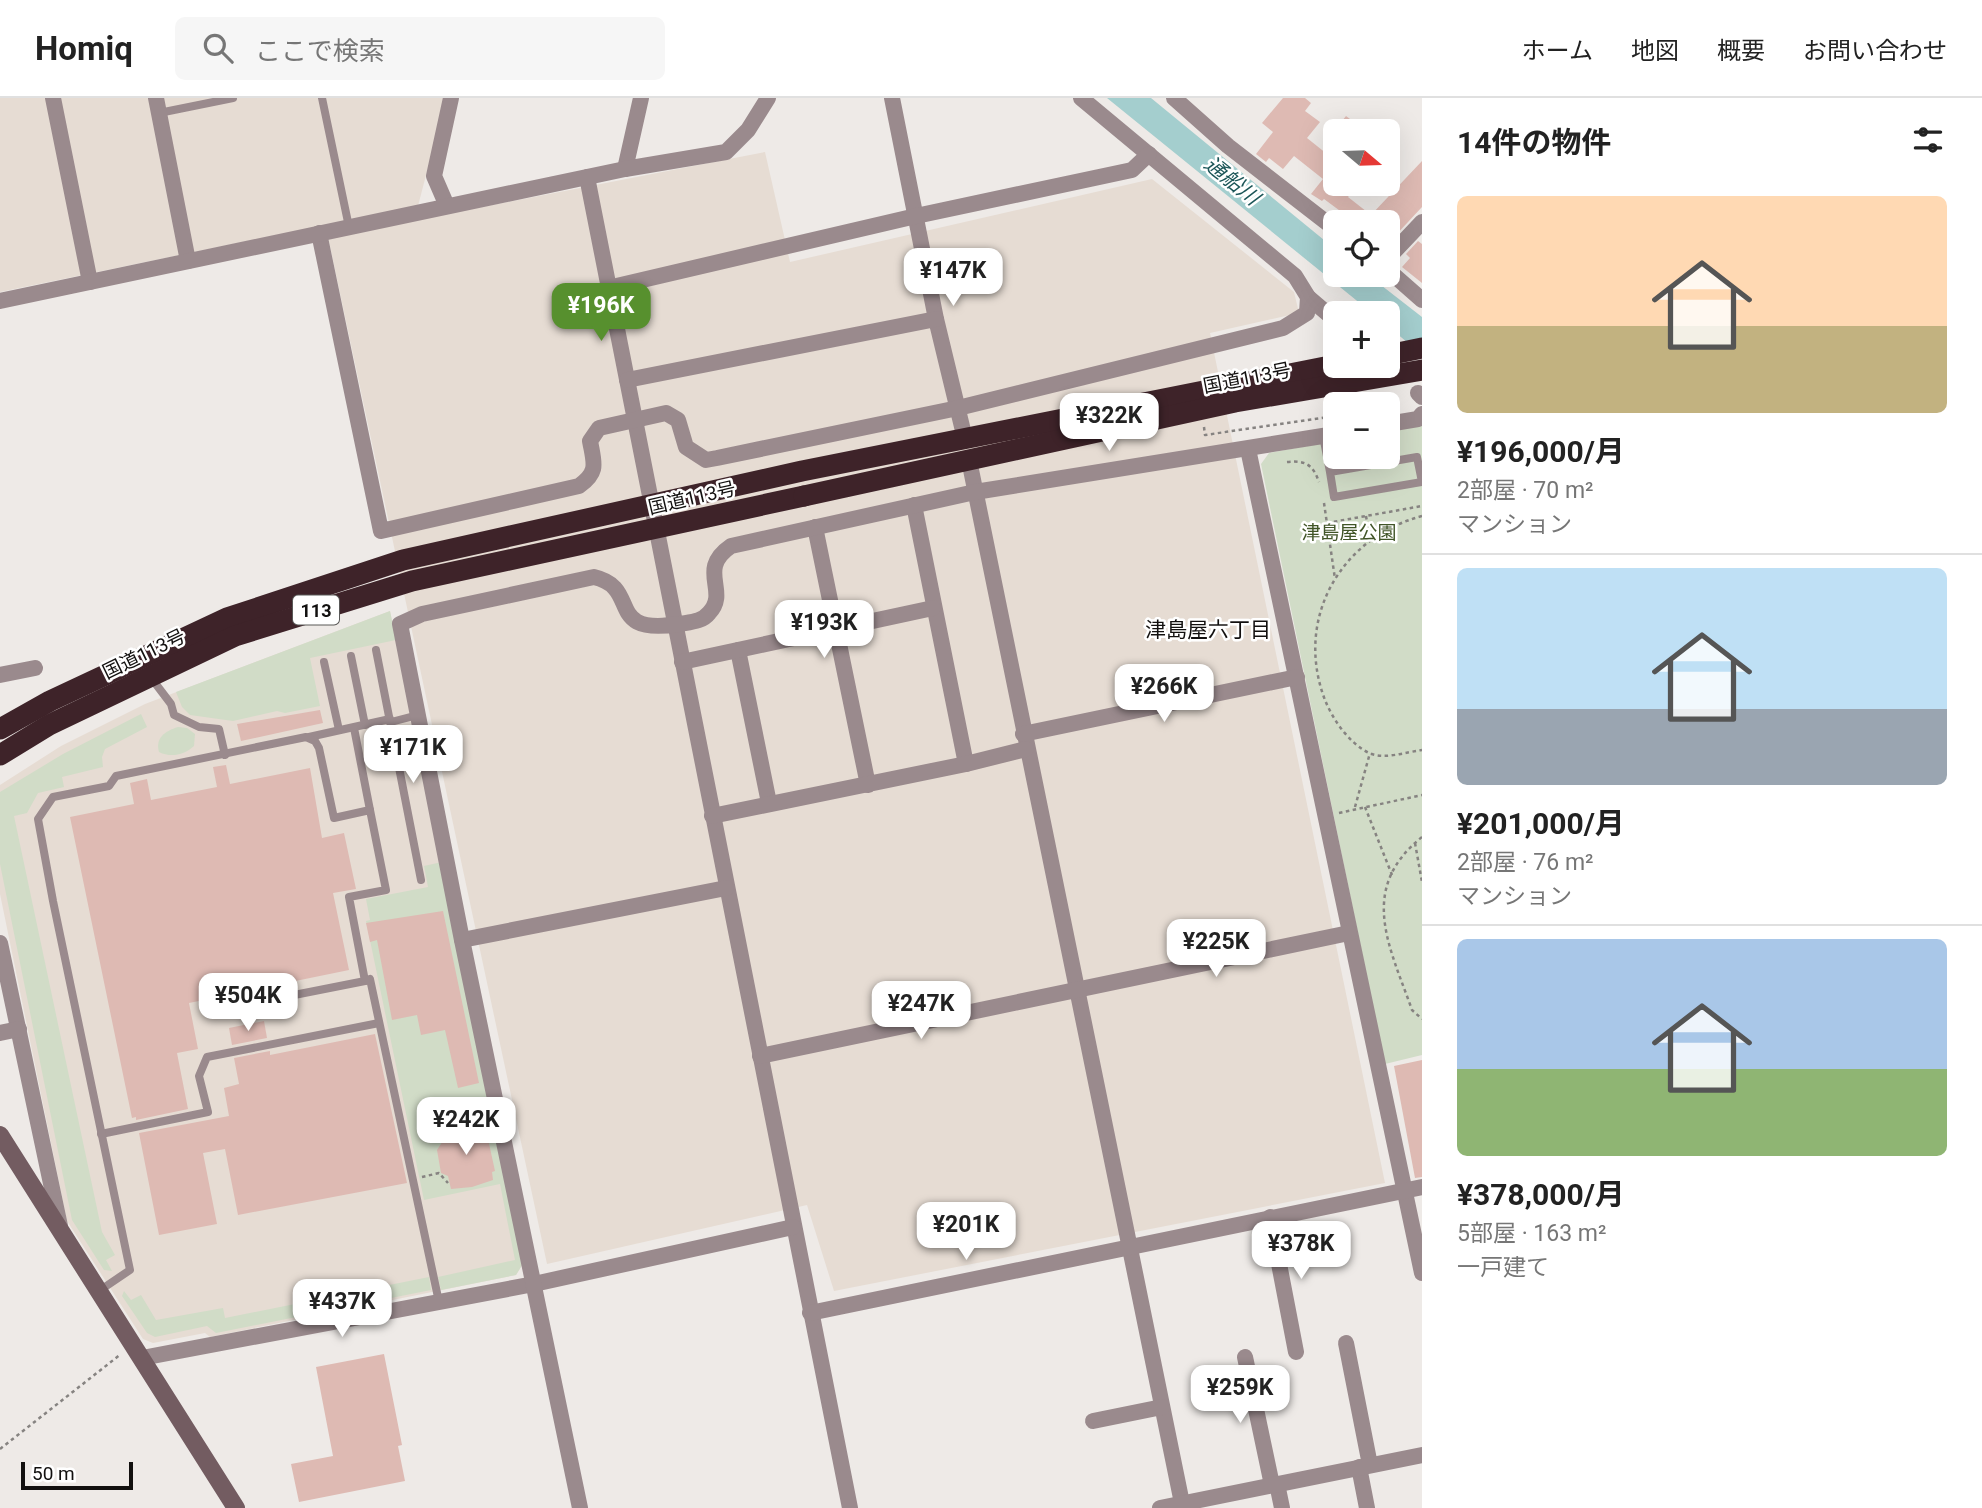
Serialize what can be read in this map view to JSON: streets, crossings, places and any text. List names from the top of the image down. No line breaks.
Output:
{"streets":{"highway":["国道113号","113"]},"districts":["津島屋六丁目"],"water":["通船川"],"parks":["津島屋公園"],"scale_bar":"50 m","north":"right","page":{"header":"Homiq","search":"ここで検索","nav":["ホーム","地図","概要","お問い合わせ"],"heading":"14件の物件","map_buttons":["+","−"],"list":[{"name":"¥196,000/月","note":"2部屋 · 70 m² · マンション"},{"name":"¥201,000/月","note":"2部屋 · 76 m² · マンション"},{"name":"¥378,000/月","note":"5部屋 · 163 m² · 一戸建て"}],"price":["¥147K","¥196K","¥322K","¥193K","¥266K","¥171K","¥225K","¥504K","¥247K","¥242K","¥201K","¥378K","¥437K","¥259K"],"scale":"50 m"}}
